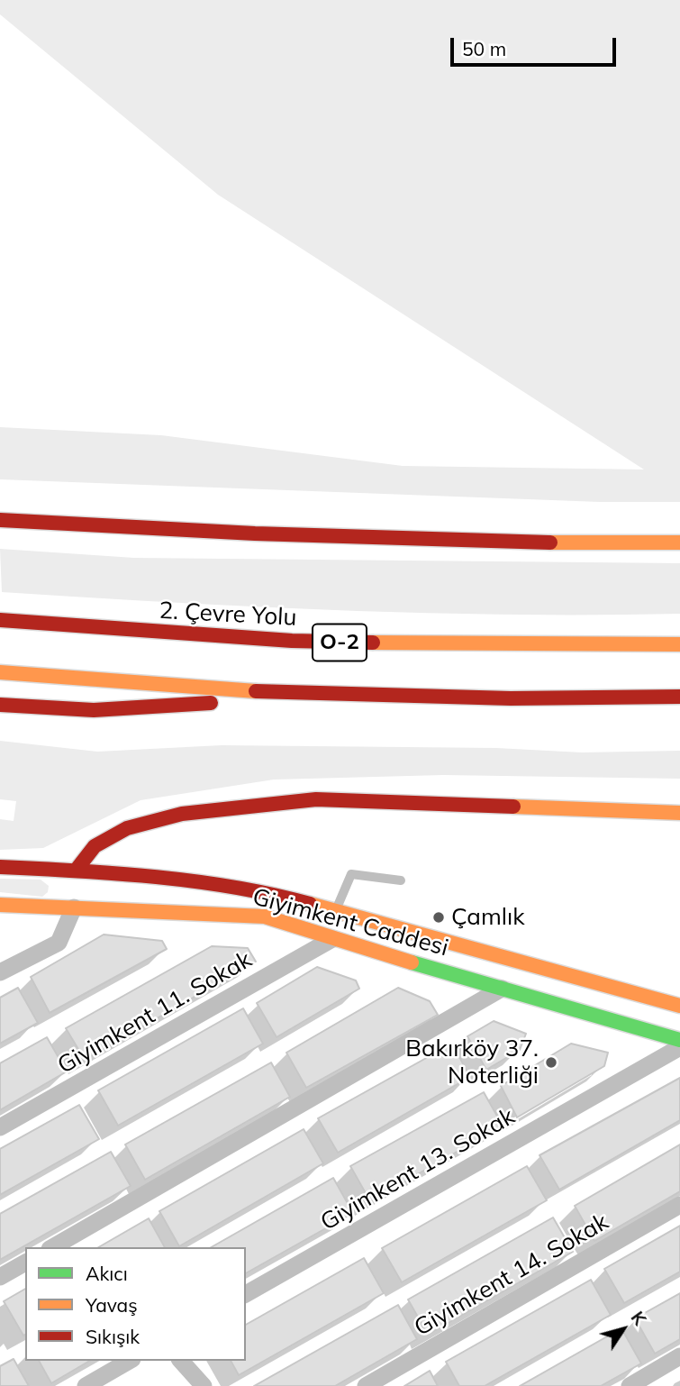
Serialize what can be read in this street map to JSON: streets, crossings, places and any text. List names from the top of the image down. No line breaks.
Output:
{"streets":{"main road":["2. Çevre Yolu","O-2","Giyimkent Caddesi"],"street":["Giyimkent 11. Sokak","Giyimkent 13. Sokak","Giyimkent 14. Sokak"]},"crossings":[["Giyimkent Caddesi","Giyimkent 11. Sokak"]],"places":["Çamlık","Bakırköy 37. Noterliği"],"legend":["Akıcı","Yavaş","Sıkışık"],"scale_bar":"50 m","north":"top right"}
